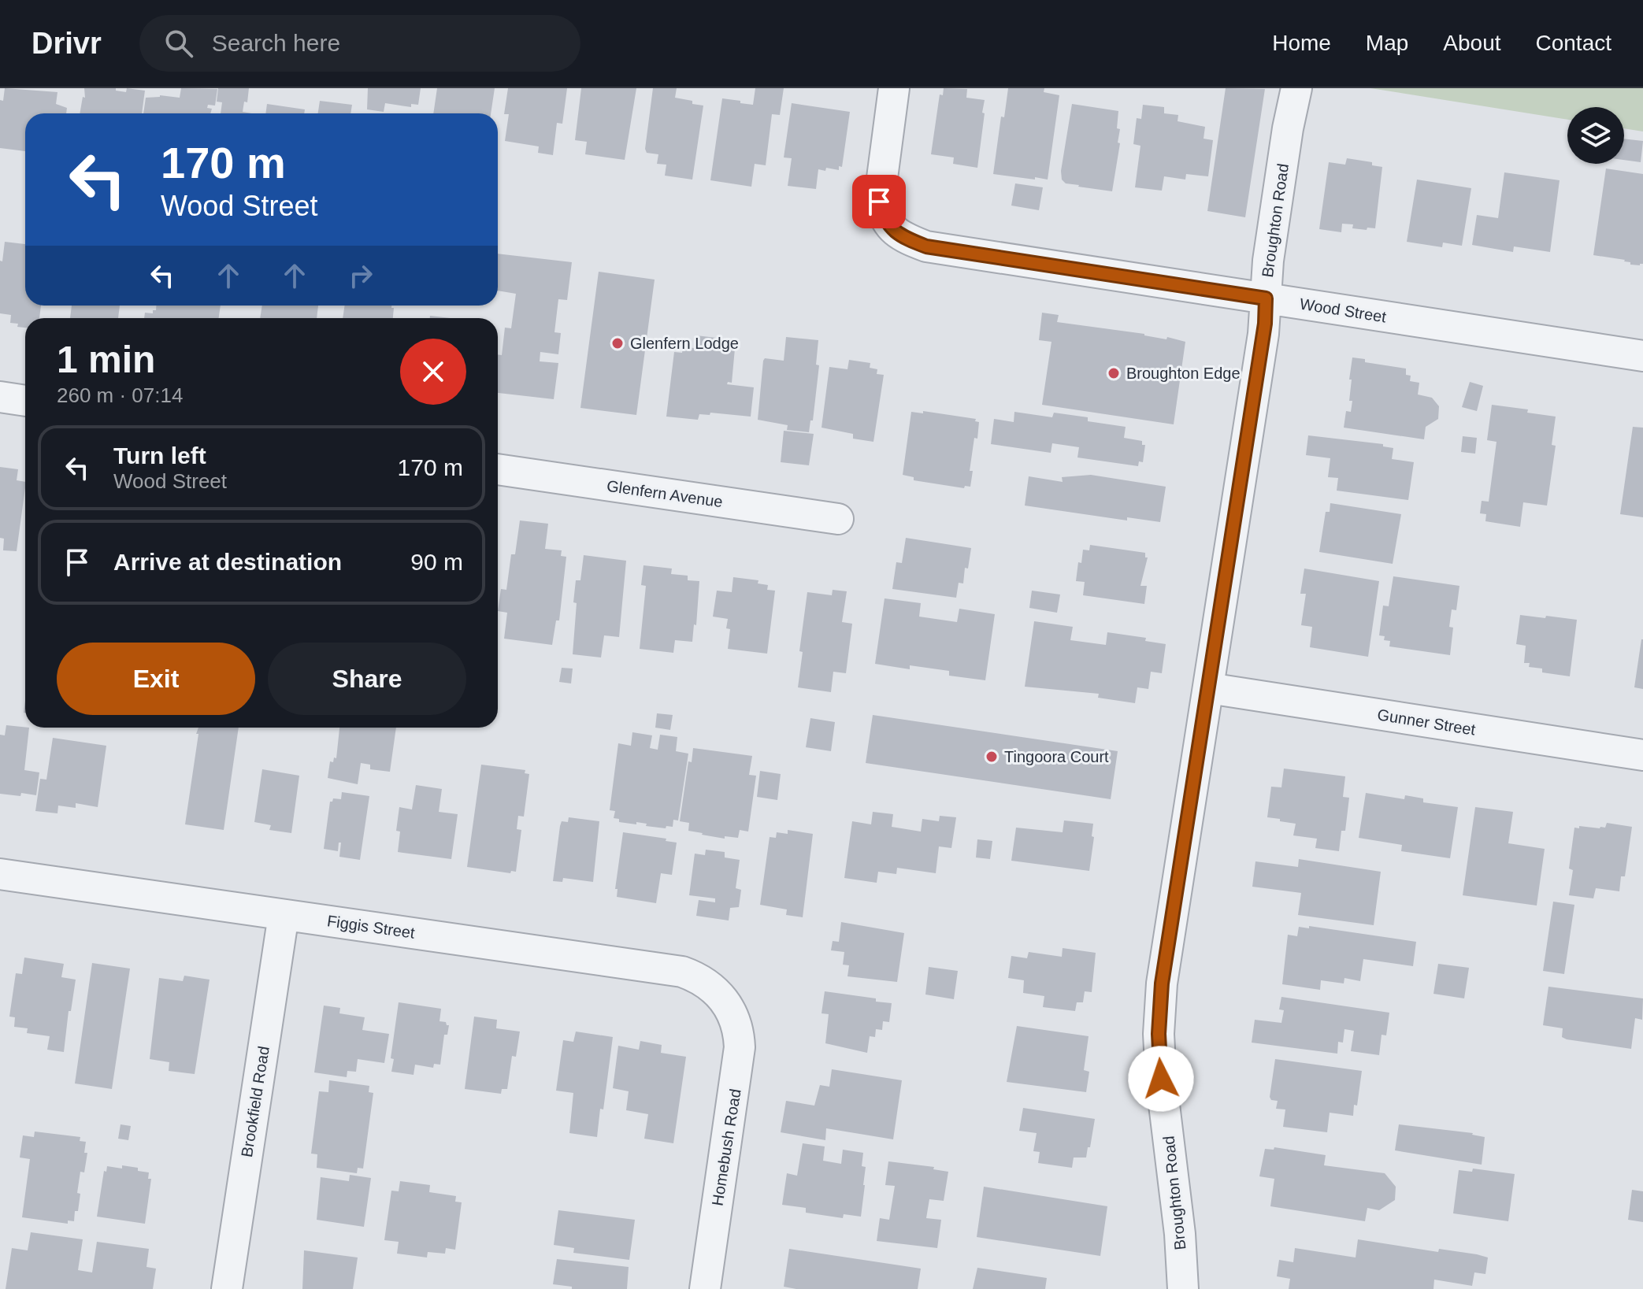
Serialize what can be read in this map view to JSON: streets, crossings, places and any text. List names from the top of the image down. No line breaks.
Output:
{"streets":{"street":["Broughton Road","Wood Street","Glenfern Avenue","Gunner Street","Figgis Street","Brookfield Road","Homebush Road"]},"crossings":[["Broughton Road","Wood Street"],["Broughton Road","Gunner Street"],["Figgis Street","Brookfield Road"],["Figgis Street","Homebush Road"]],"places":["Glenfern Lodge","Broughton Edge","Tingoora Court"],"page":{"header":"Drivr","search":"Search here","nav":["Home","Map","About","Contact"],"turn":["170 m","Wood Street"],"heading":["1 min","260 m · 07:14"],"list":[{"name":"Turn left","note":"Wood Street","value":"170 m"},{"name":"Arrive at destination","value":"90 m"}],"buttons":["Exit","Share"]}}
